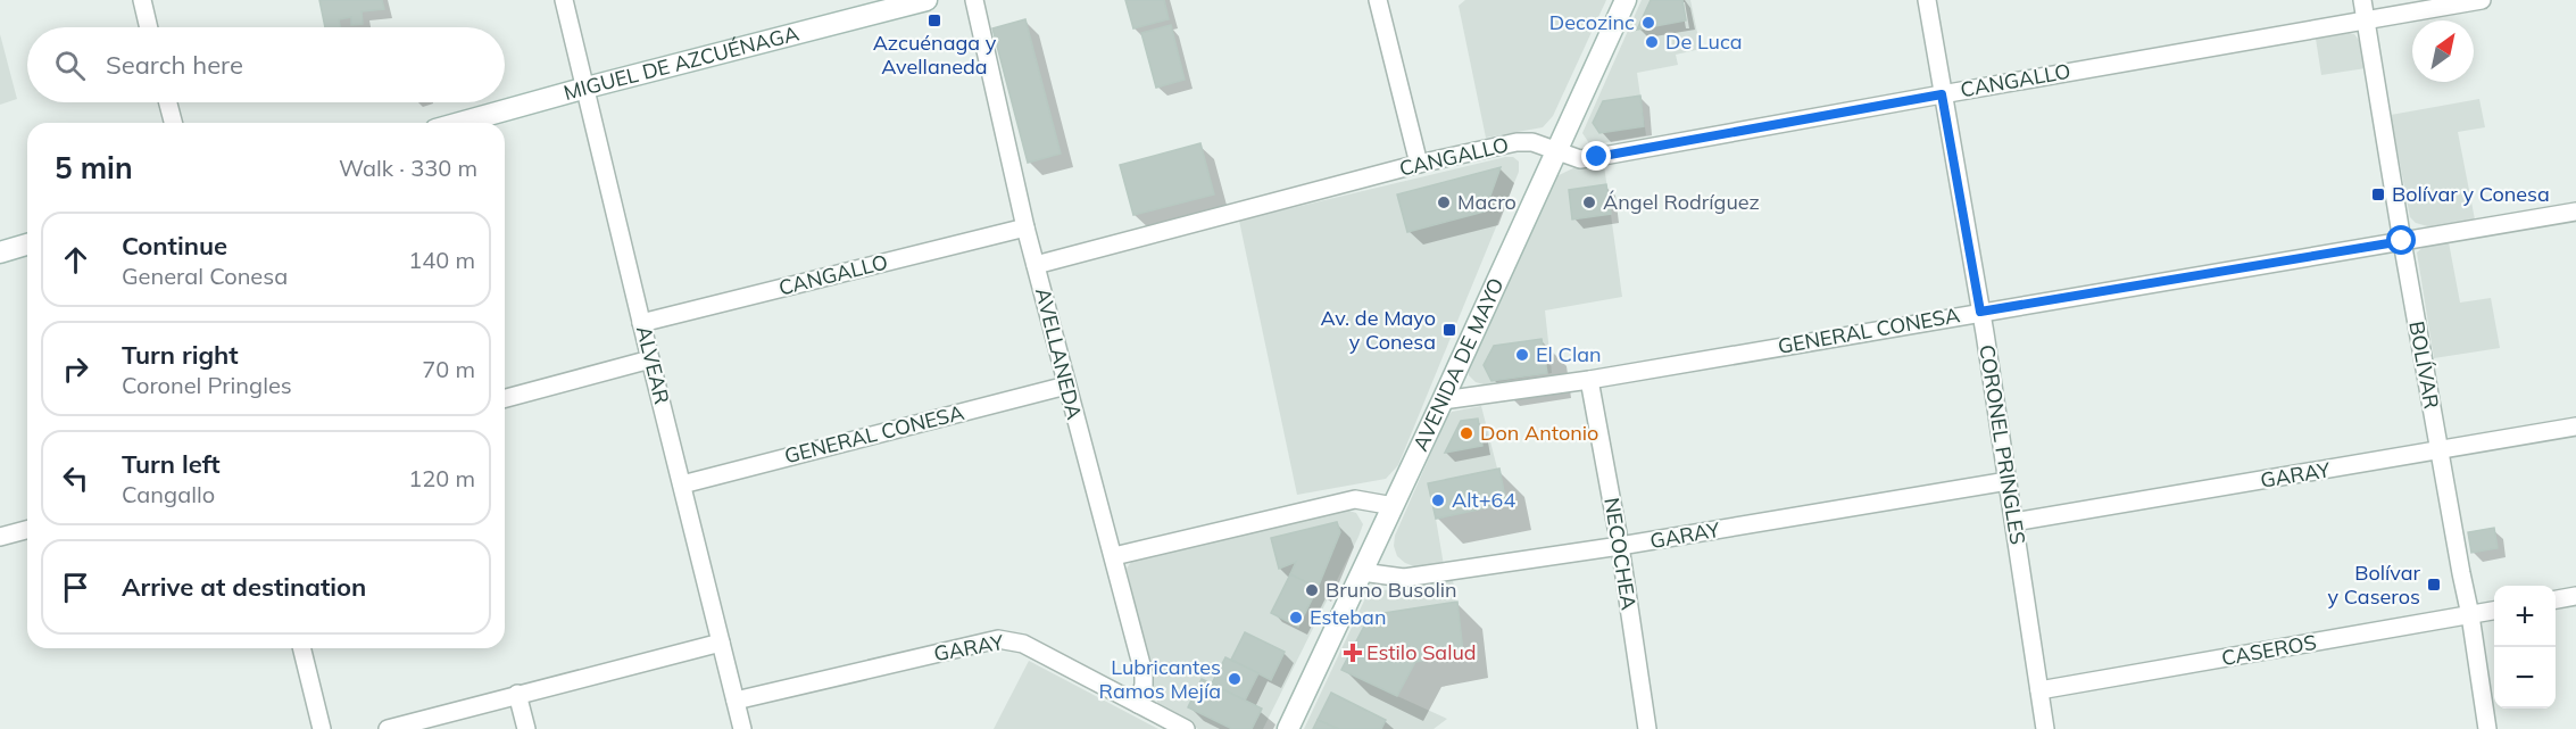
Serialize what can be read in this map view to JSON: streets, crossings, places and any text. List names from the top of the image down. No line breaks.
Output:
{"streets":{"main road":["MIGUEL DE AZCUÉNAGA","AVENIDA DE MAYO"],"street":["CANGALLO","GENERAL CONESA","AVELLANEDA","ALVEAR","BOLÍVAR","CORONEL PRINGLES","GARAY","NECOCHEA","CASEROS"]},"crossings":[["MIGUEL DE AZCUÉNAGA","ALVEAR"],["CANGALLO","AVELLANEDA"],["CANGALLO","ALVEAR"],["CANGALLO","AVENIDA DE MAYO"],["CANGALLO","BOLÍVAR"],["CANGALLO","CORONEL PRINGLES"],["GENERAL CONESA","AVELLANEDA"],["GENERAL CONESA","ALVEAR"],["GENERAL CONESA","AVENIDA DE MAYO"],["GENERAL CONESA","BOLÍVAR"],["GENERAL CONESA","CORONEL PRINGLES"],["GENERAL CONESA","NECOCHEA"],["AVELLANEDA","GARAY"],["ALVEAR","GARAY"],["AVENIDA DE MAYO","GARAY"],["BOLÍVAR","GARAY"],["BOLÍVAR","CASEROS"],["CORONEL PRINGLES","GARAY"],["CORONEL PRINGLES","CASEROS"],["GARAY","NECOCHEA"]],"places":{"transit":["Azcuénaga y Avellaneda","Bolívar y Conesa","Av. de Mayo y Conesa","Bolívar y Caseros"],"other":["Decozinc","De Luca","Macro","Ángel Rodríguez","El Clan","Don Antonio","Alt+64","Bruno Busolin","Esteban","Lubricantes Ramos Mejía"],"health":["Estilo Salud"]},"north":"top right","page":{"search":"Search here","heading":["5 min","Walk · 330 m"],"list":[["Continue","General Conesa","140 m"],["Turn right","Coronel Pringles","70 m"],["Turn left","Cangallo","120 m"],"Arrive at destination"],"map_buttons":["+","−"]}}
